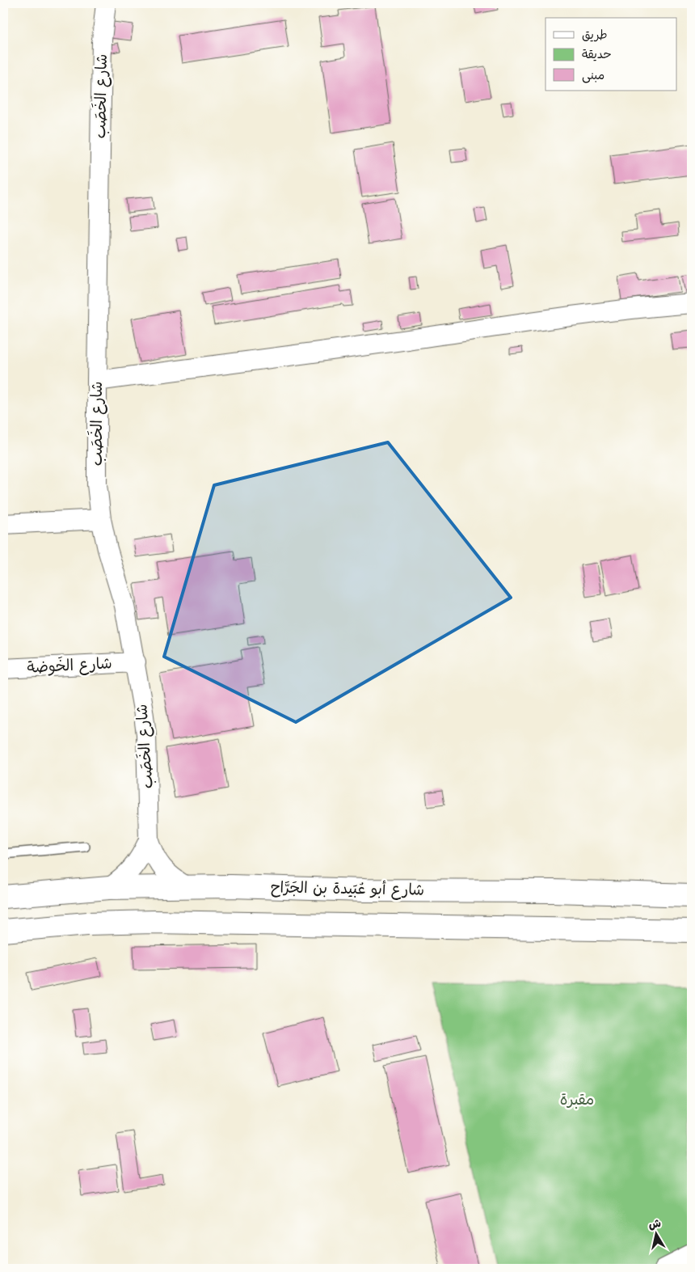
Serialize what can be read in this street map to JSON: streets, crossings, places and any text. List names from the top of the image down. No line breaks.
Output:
{"streets":{"main road":["شارع أبو عُبَيدة بن الجَرَّاح"],"street":["شارع الخَصَب","شارع الخَوضة"]},"crossings":[["شارع الخَصَب","شارع الخَوضة"],["شارع الخَصَب","شارع أبو عُبَيدة بن الجَرَّاح"]],"parks":["مقبرة"],"legend":["طريق","حديقة","مبنى"],"north":"top"}
